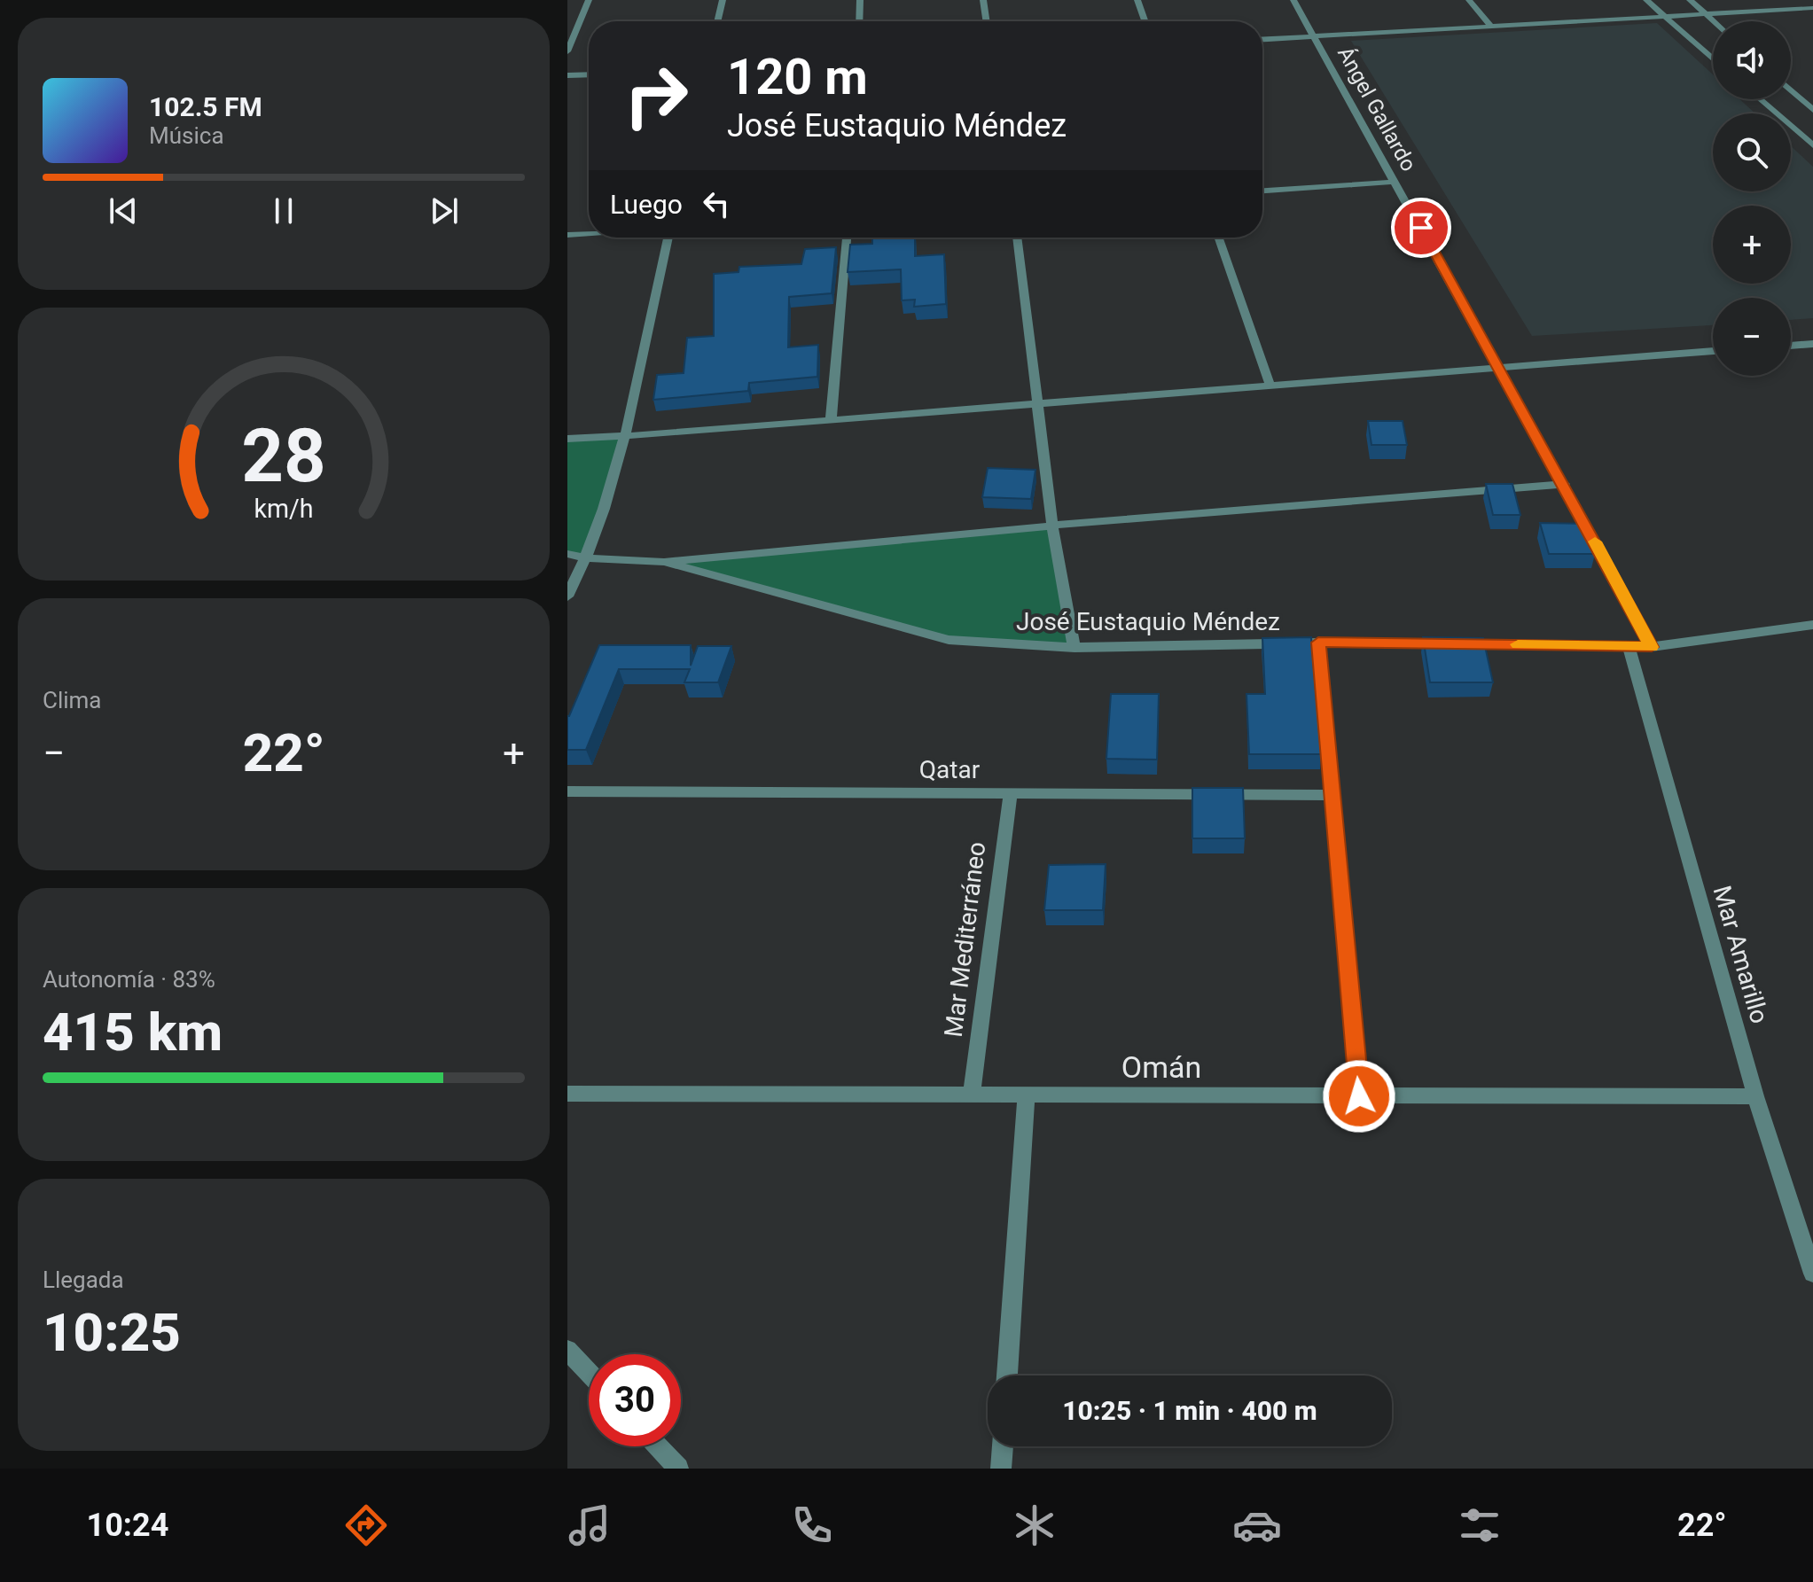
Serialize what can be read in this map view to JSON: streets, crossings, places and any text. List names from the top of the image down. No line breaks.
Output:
{"streets":{"street":["Ángel Gallardo","José Eustaquio Méndez","Qatar","Mar Mediterráneo","Mar Amarillo","Omán"]},"crossings":[["Ángel Gallardo","José Eustaquio Méndez"],["José Eustaquio Méndez","Mar Amarillo"],["Qatar","Mar Mediterráneo"],["Mar Mediterráneo","Omán"],["Mar Amarillo","Omán"]],"page":{"map_buttons":["+","−"],"turn":["120 m","José Eustaquio Méndez"],"song":["102.5 FM","Música"],"then":"Luego","tile":["Clima",["Autonomía · 83%","415 km"],["Llegada","10:25"]],"heat":["−","22°","+"],"limit":"30","trip":"10:25 · 1 min · 400 m","tabs":["10:24","22°"],"gauge":["28","km/h"]}}
